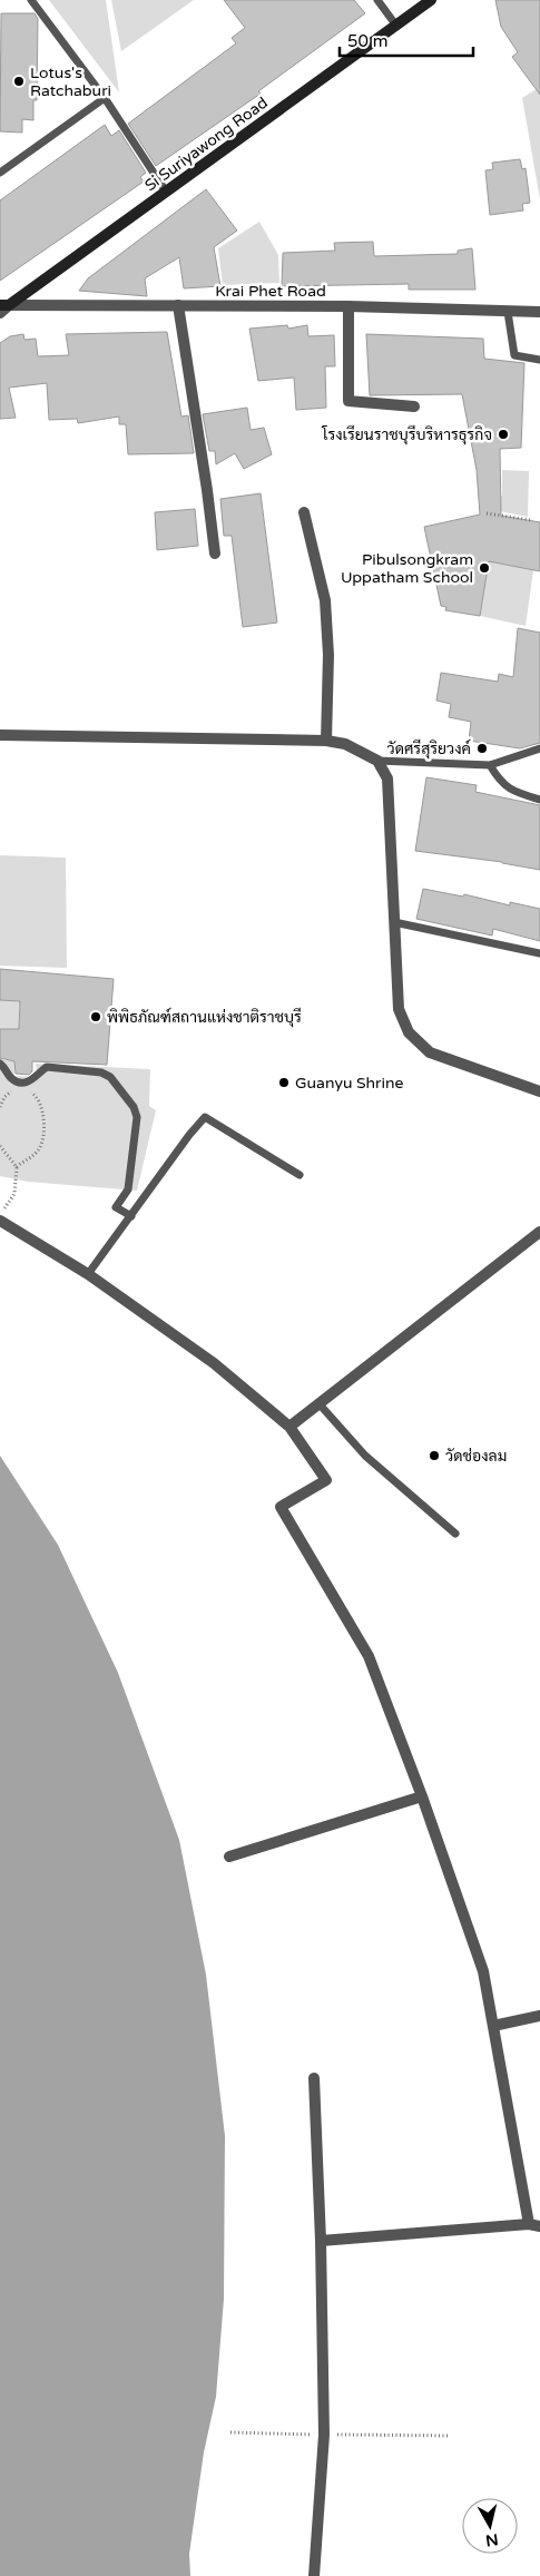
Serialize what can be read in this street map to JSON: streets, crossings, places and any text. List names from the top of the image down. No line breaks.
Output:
{"streets":{"main road":["Si Suriyawong Road"],"street":["Krai Phet Road"]},"crossings":[["Si Suriyawong Road","Krai Phet Road"]],"places":["Lotus's Ratchaburi","โรงเรียนราชบุรีบริหารธุรกิจ","Pibulsongkram Uppatham School","วัดศรีสุริยวงค์","พิพิธภัณฑ์สถานแห่งชาติราชบุรี","Guanyu Shrine","วัดช่องลม"],"scale_bar":"50 m","north":"bottom"}
